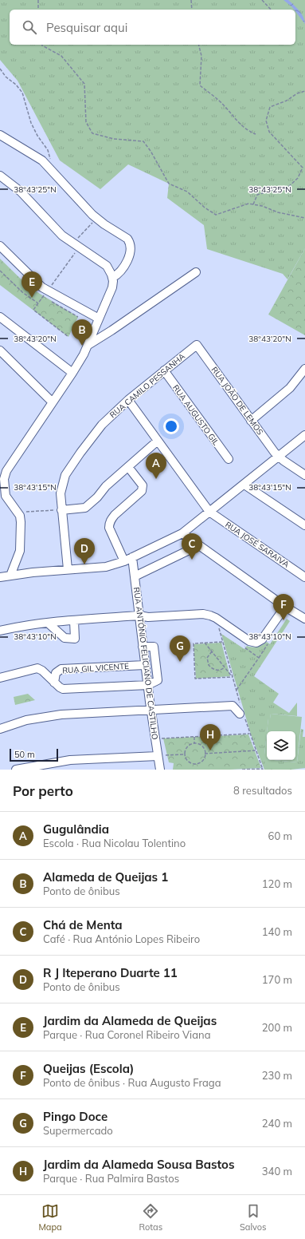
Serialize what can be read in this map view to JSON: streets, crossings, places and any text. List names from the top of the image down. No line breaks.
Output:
{"streets":{"street":["RUA CAMILO PESSANHA","RUA JOÃO DE LEMOS","RUA AUGUSTO GIL","RUA JOSÉ SARAIVA","RUA ANTÓNIO FELICIANO DE CASTILHO","RUA GIL VICENTE"]},"crossings":[["RUA CAMILO PESSANHA","RUA JOÃO DE LEMOS"],["RUA CAMILO PESSANHA","RUA AUGUSTO GIL"],["RUA CAMILO PESSANHA","RUA JOSÉ SARAIVA"],["RUA ANTÓNIO FELICIANO DE CASTILHO","RUA GIL VICENTE"]],"scale_bar":"50 m","page":{"search":"Pesquisar aqui","pins":["E","B","A","C","D","F","G","H"],"scale":"50 m","heading":["Por perto","8 resultados"],"list":[{"mark":"A","name":"Gugulândia","note":"Escola · Rua Nicolau Tolentino","value":"60 m"},{"mark":"B","name":"Alameda de Queijas 1","note":"Ponto de ônibus","value":"120 m"},{"mark":"C","name":"Chá de Menta","note":"Café · Rua António Lopes Ribeiro","value":"140 m"},{"mark":"D","name":"R J Iteperano Duarte 11","note":"Ponto de ônibus","value":"170 m"},{"mark":"E","name":"Jardim da Alameda de Queijas","note":"Parque · Rua Coronel Ribeiro Viana","value":"200 m"},{"mark":"F","name":"Queijas (Escola)","note":"Ponto de ônibus · Rua Augusto Fraga","value":"230 m"},{"mark":"G","name":"Pingo Doce","note":"Supermercado","value":"240 m"},{"mark":"H","name":"Jardim da Alameda Sousa Bastos","note":"Parque · Rua Palmira Bastos","value":"340 m"}],"nav":["Mapa","Rotas","Salvos"]},"coordinates":["38°43'25\"N","38°43'20\"N","38°43'15\"N","38°43'10\"N"]}
